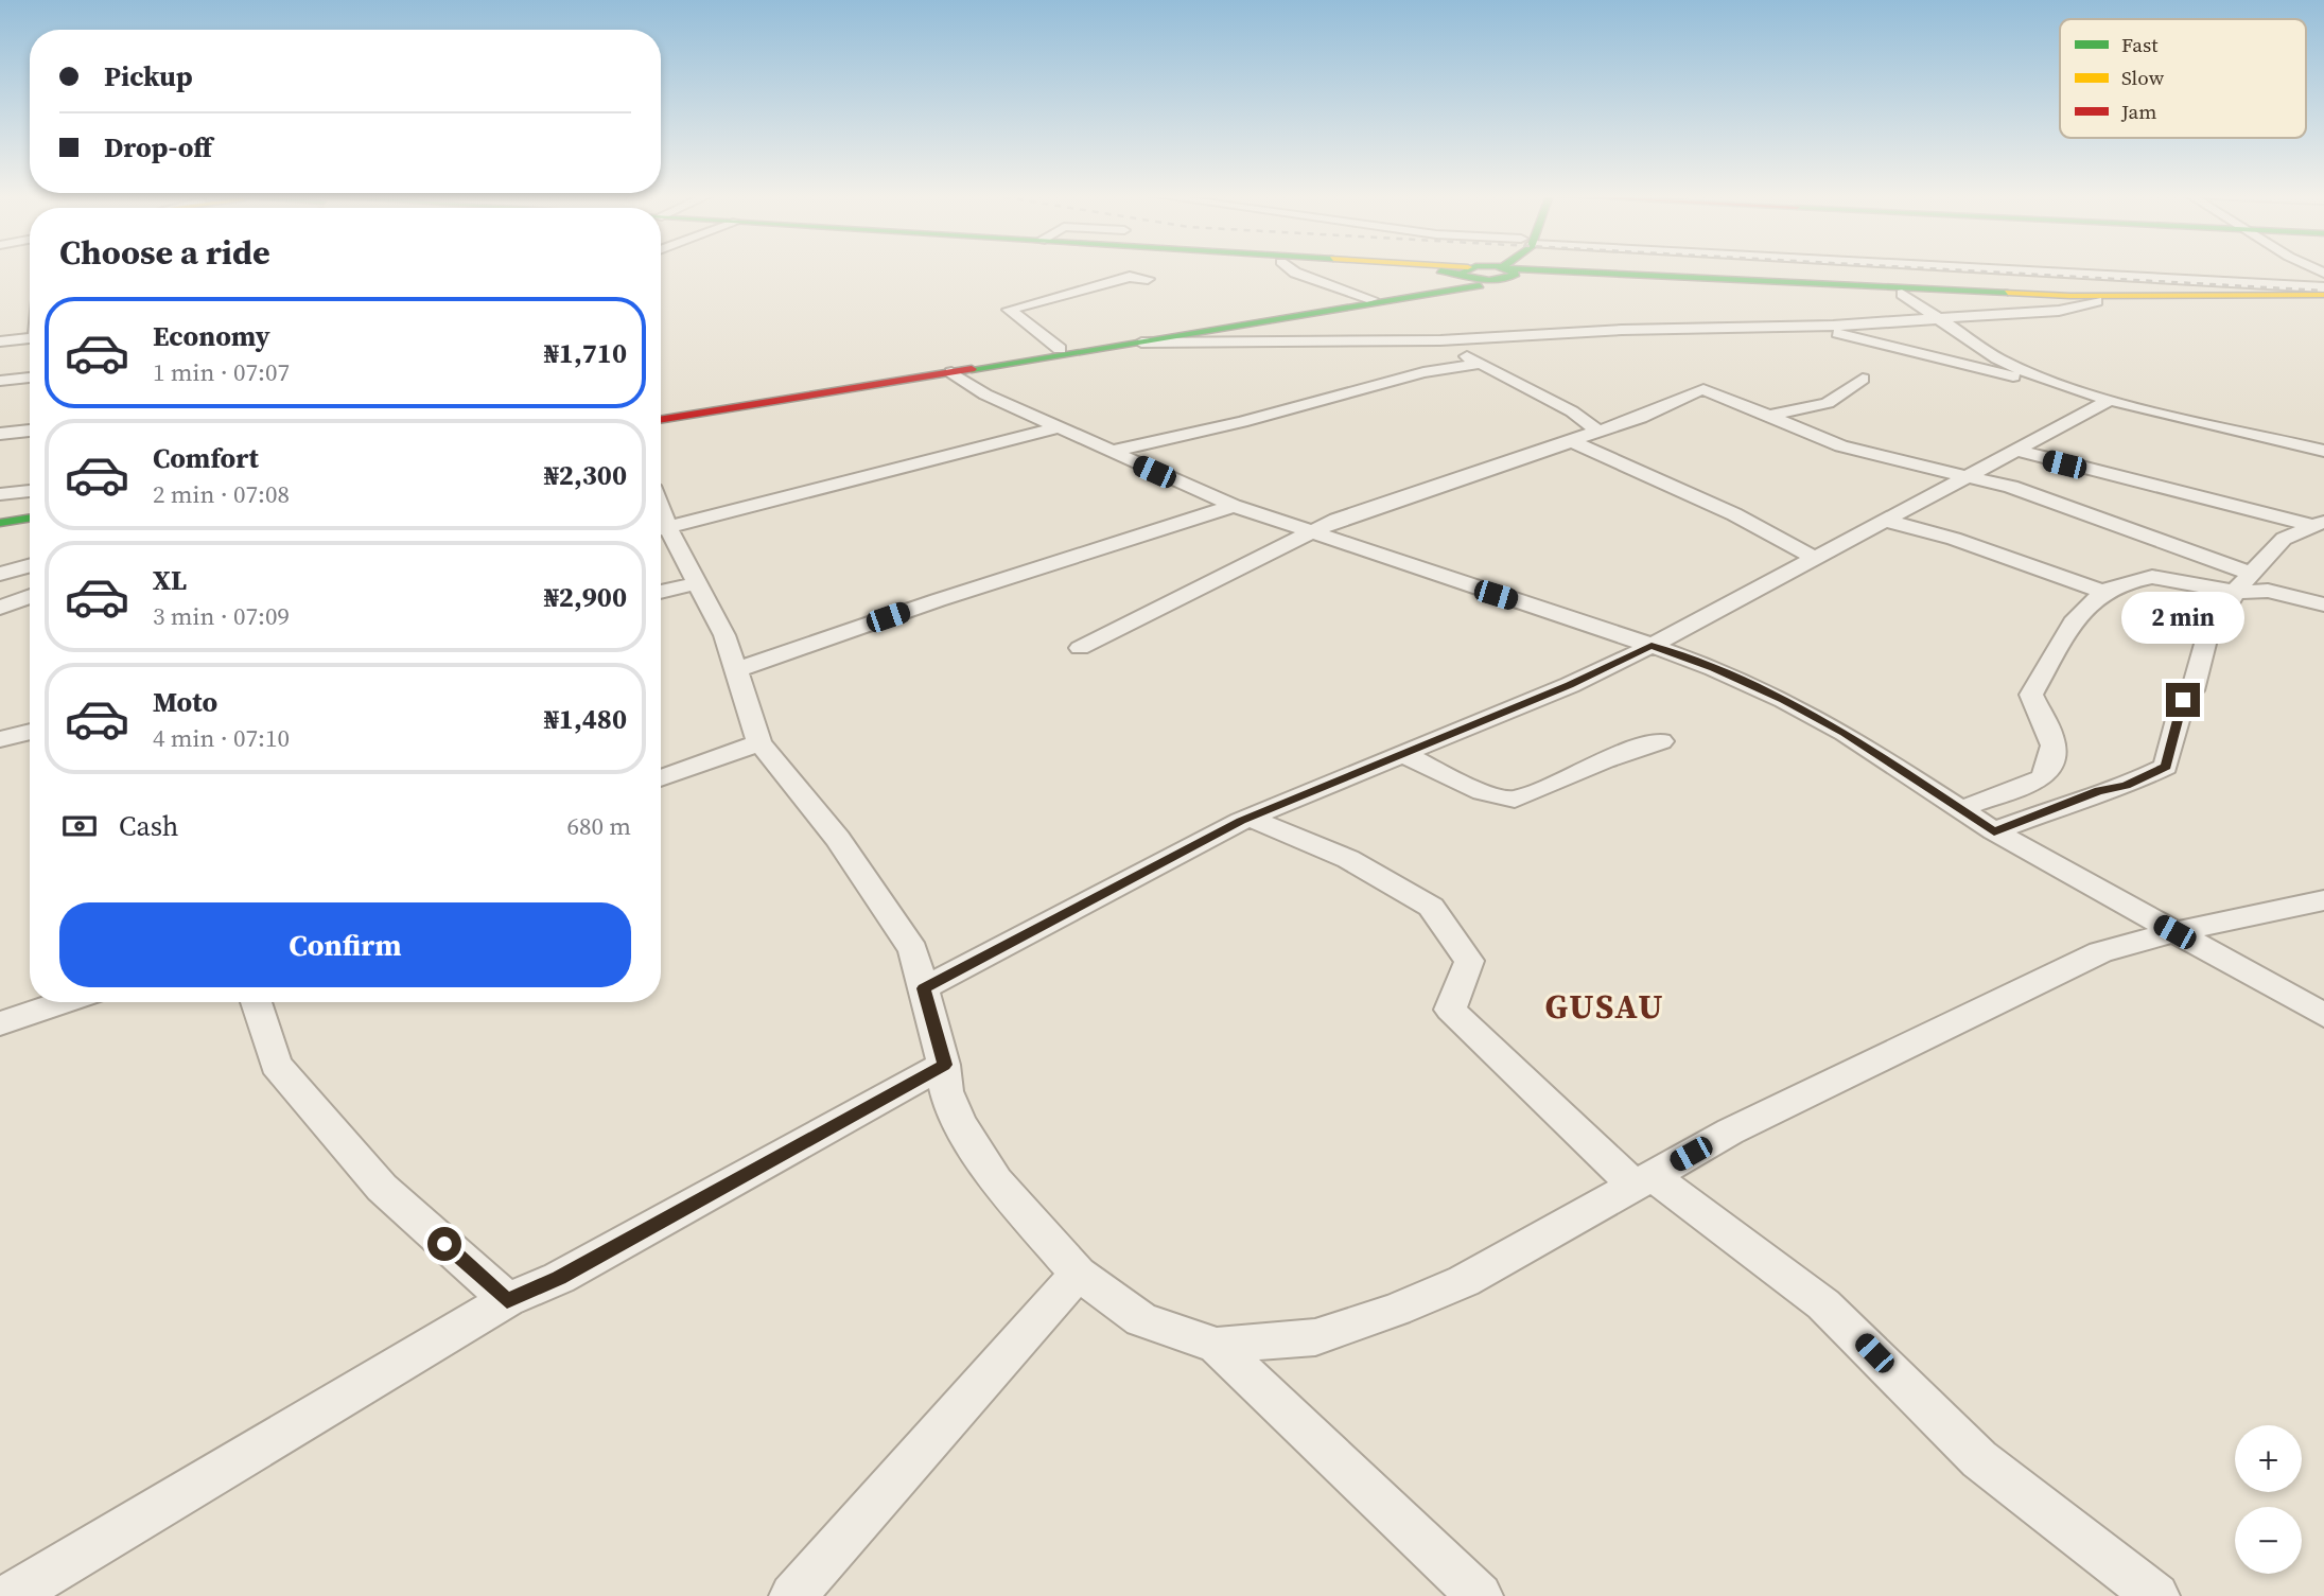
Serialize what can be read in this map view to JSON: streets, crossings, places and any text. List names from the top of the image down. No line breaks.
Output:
{"districts":["GUSAU"],"legend":["Fast","Slow","Jam"],"page":{"banner":["Pickup","Drop-off"],"heading":"Choose a ride","list":[{"name":"Economy","note":"1 min · 07:07","value":"₦1,710"},{"name":"Comfort","note":"2 min · 07:08","value":"₦2,300"},{"name":"XL","note":"3 min · 07:09","value":"₦2,900"},{"name":"Moto","note":"4 min · 07:10","value":"₦1,480"}],"bubble":"2 min","pay":["Cash","680 m"],"buttons":"Confirm","map_buttons":["+","−"]}}
